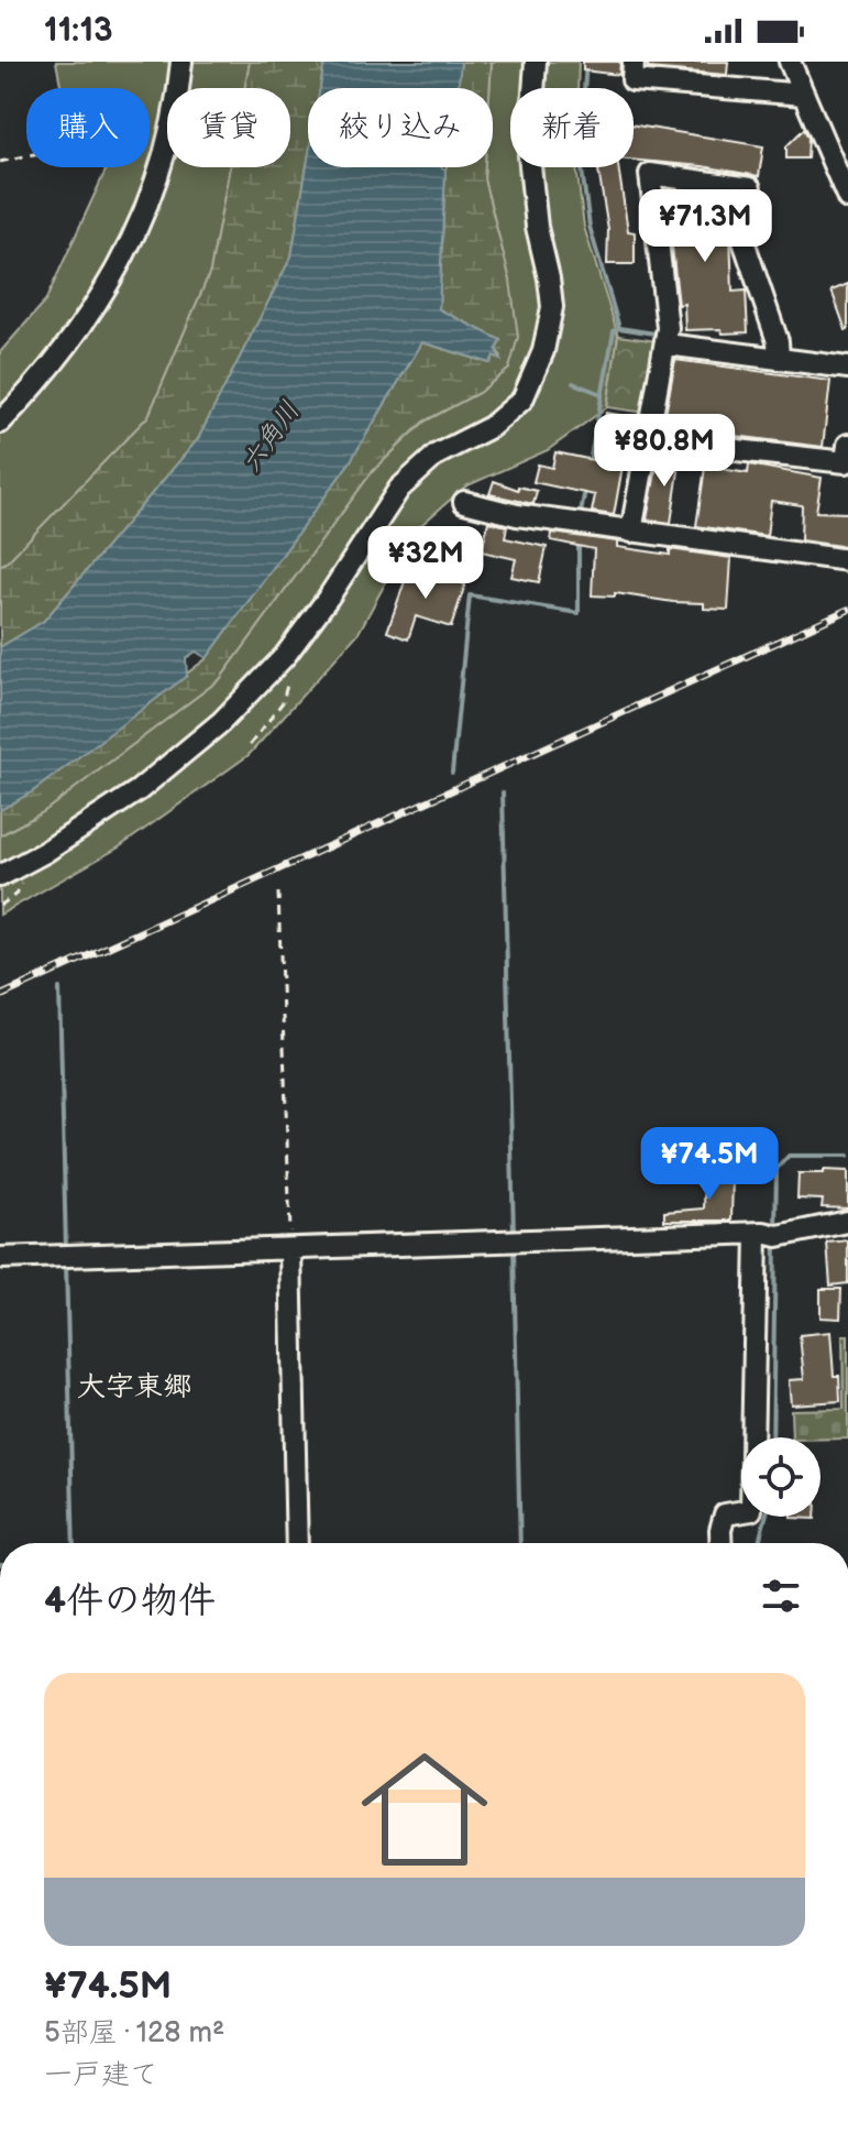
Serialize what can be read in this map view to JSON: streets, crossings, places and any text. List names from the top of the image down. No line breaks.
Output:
{"districts":["大字東郷"],"water":["六角川"],"page":{"status":"11:13","chip":["購入","賃貸","絞り込み","新着"],"price":["¥71.3M","¥80.8M","¥32M","¥74.5M"],"heading":"4件の物件","list":[{"name":"¥74.5M","note":"5部屋 · 128 m² · 一戸建て"}]}}
